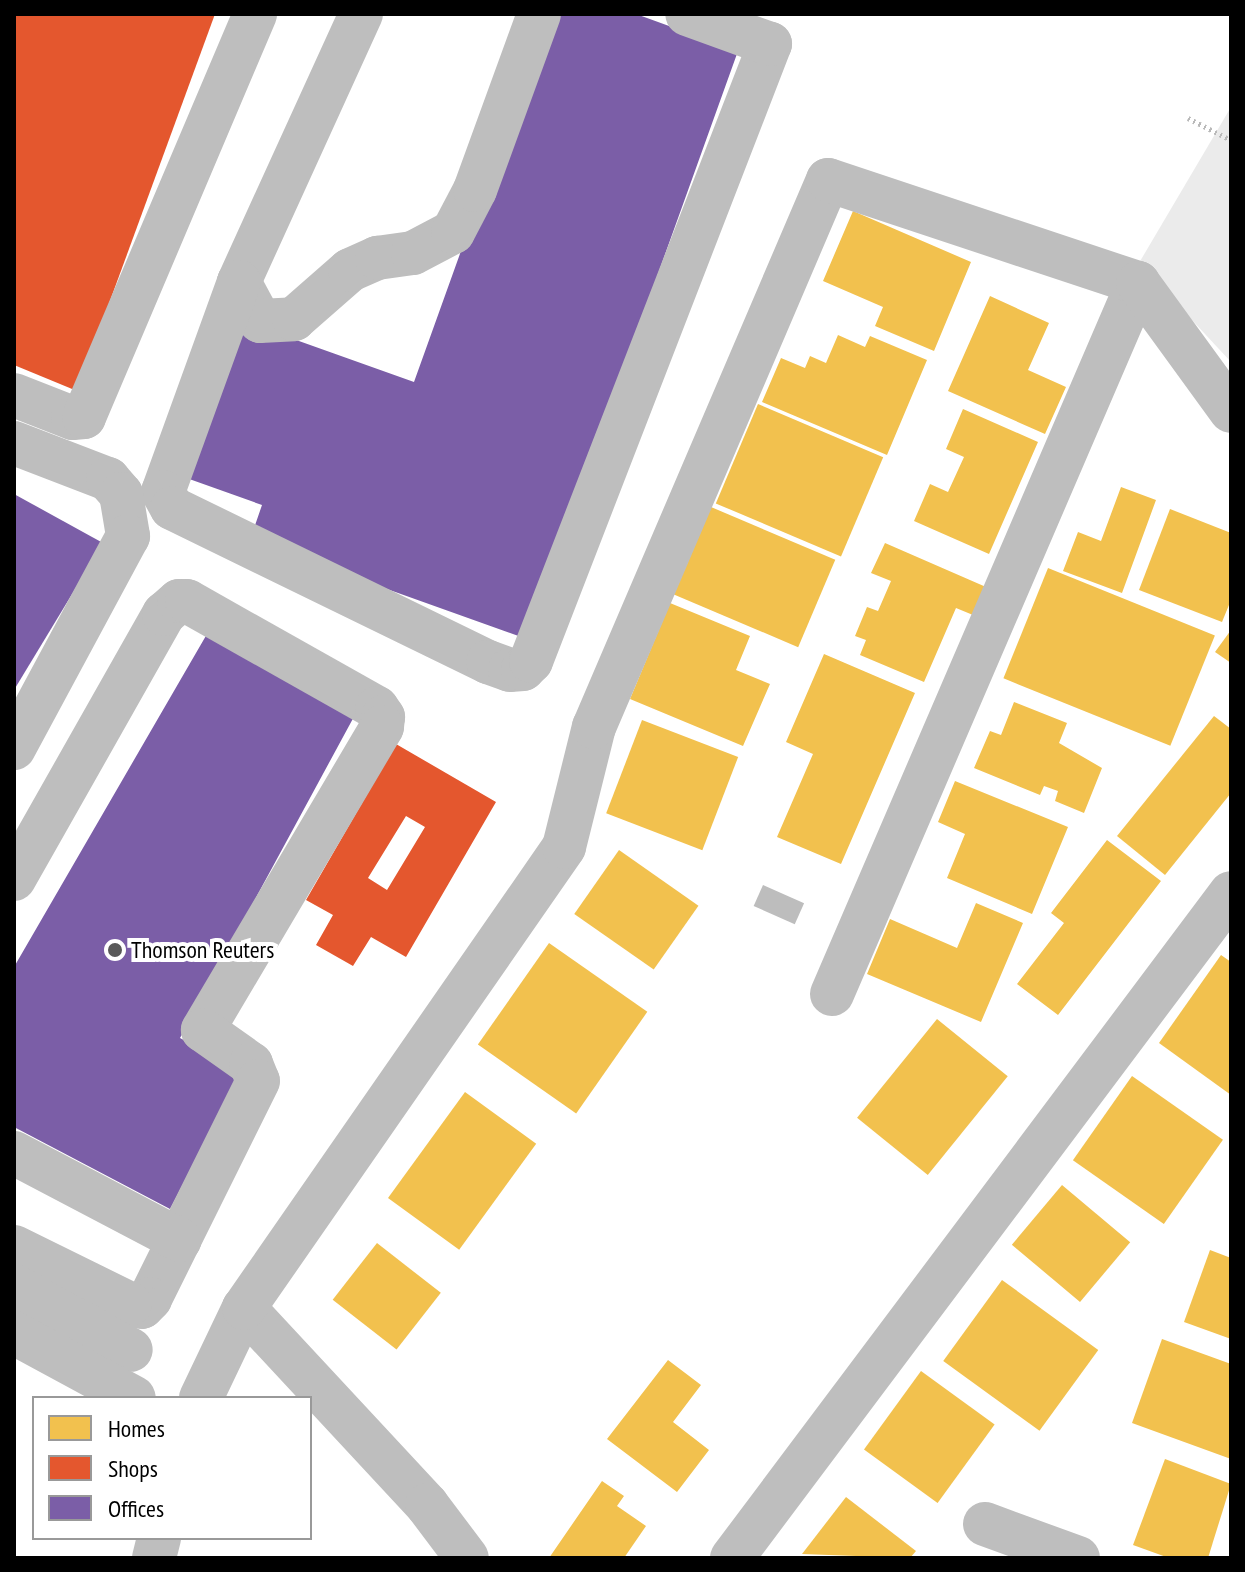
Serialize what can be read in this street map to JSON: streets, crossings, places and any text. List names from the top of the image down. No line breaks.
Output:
{"places":["Thomson Reuters"],"legend":["Homes","Shops","Offices"]}
